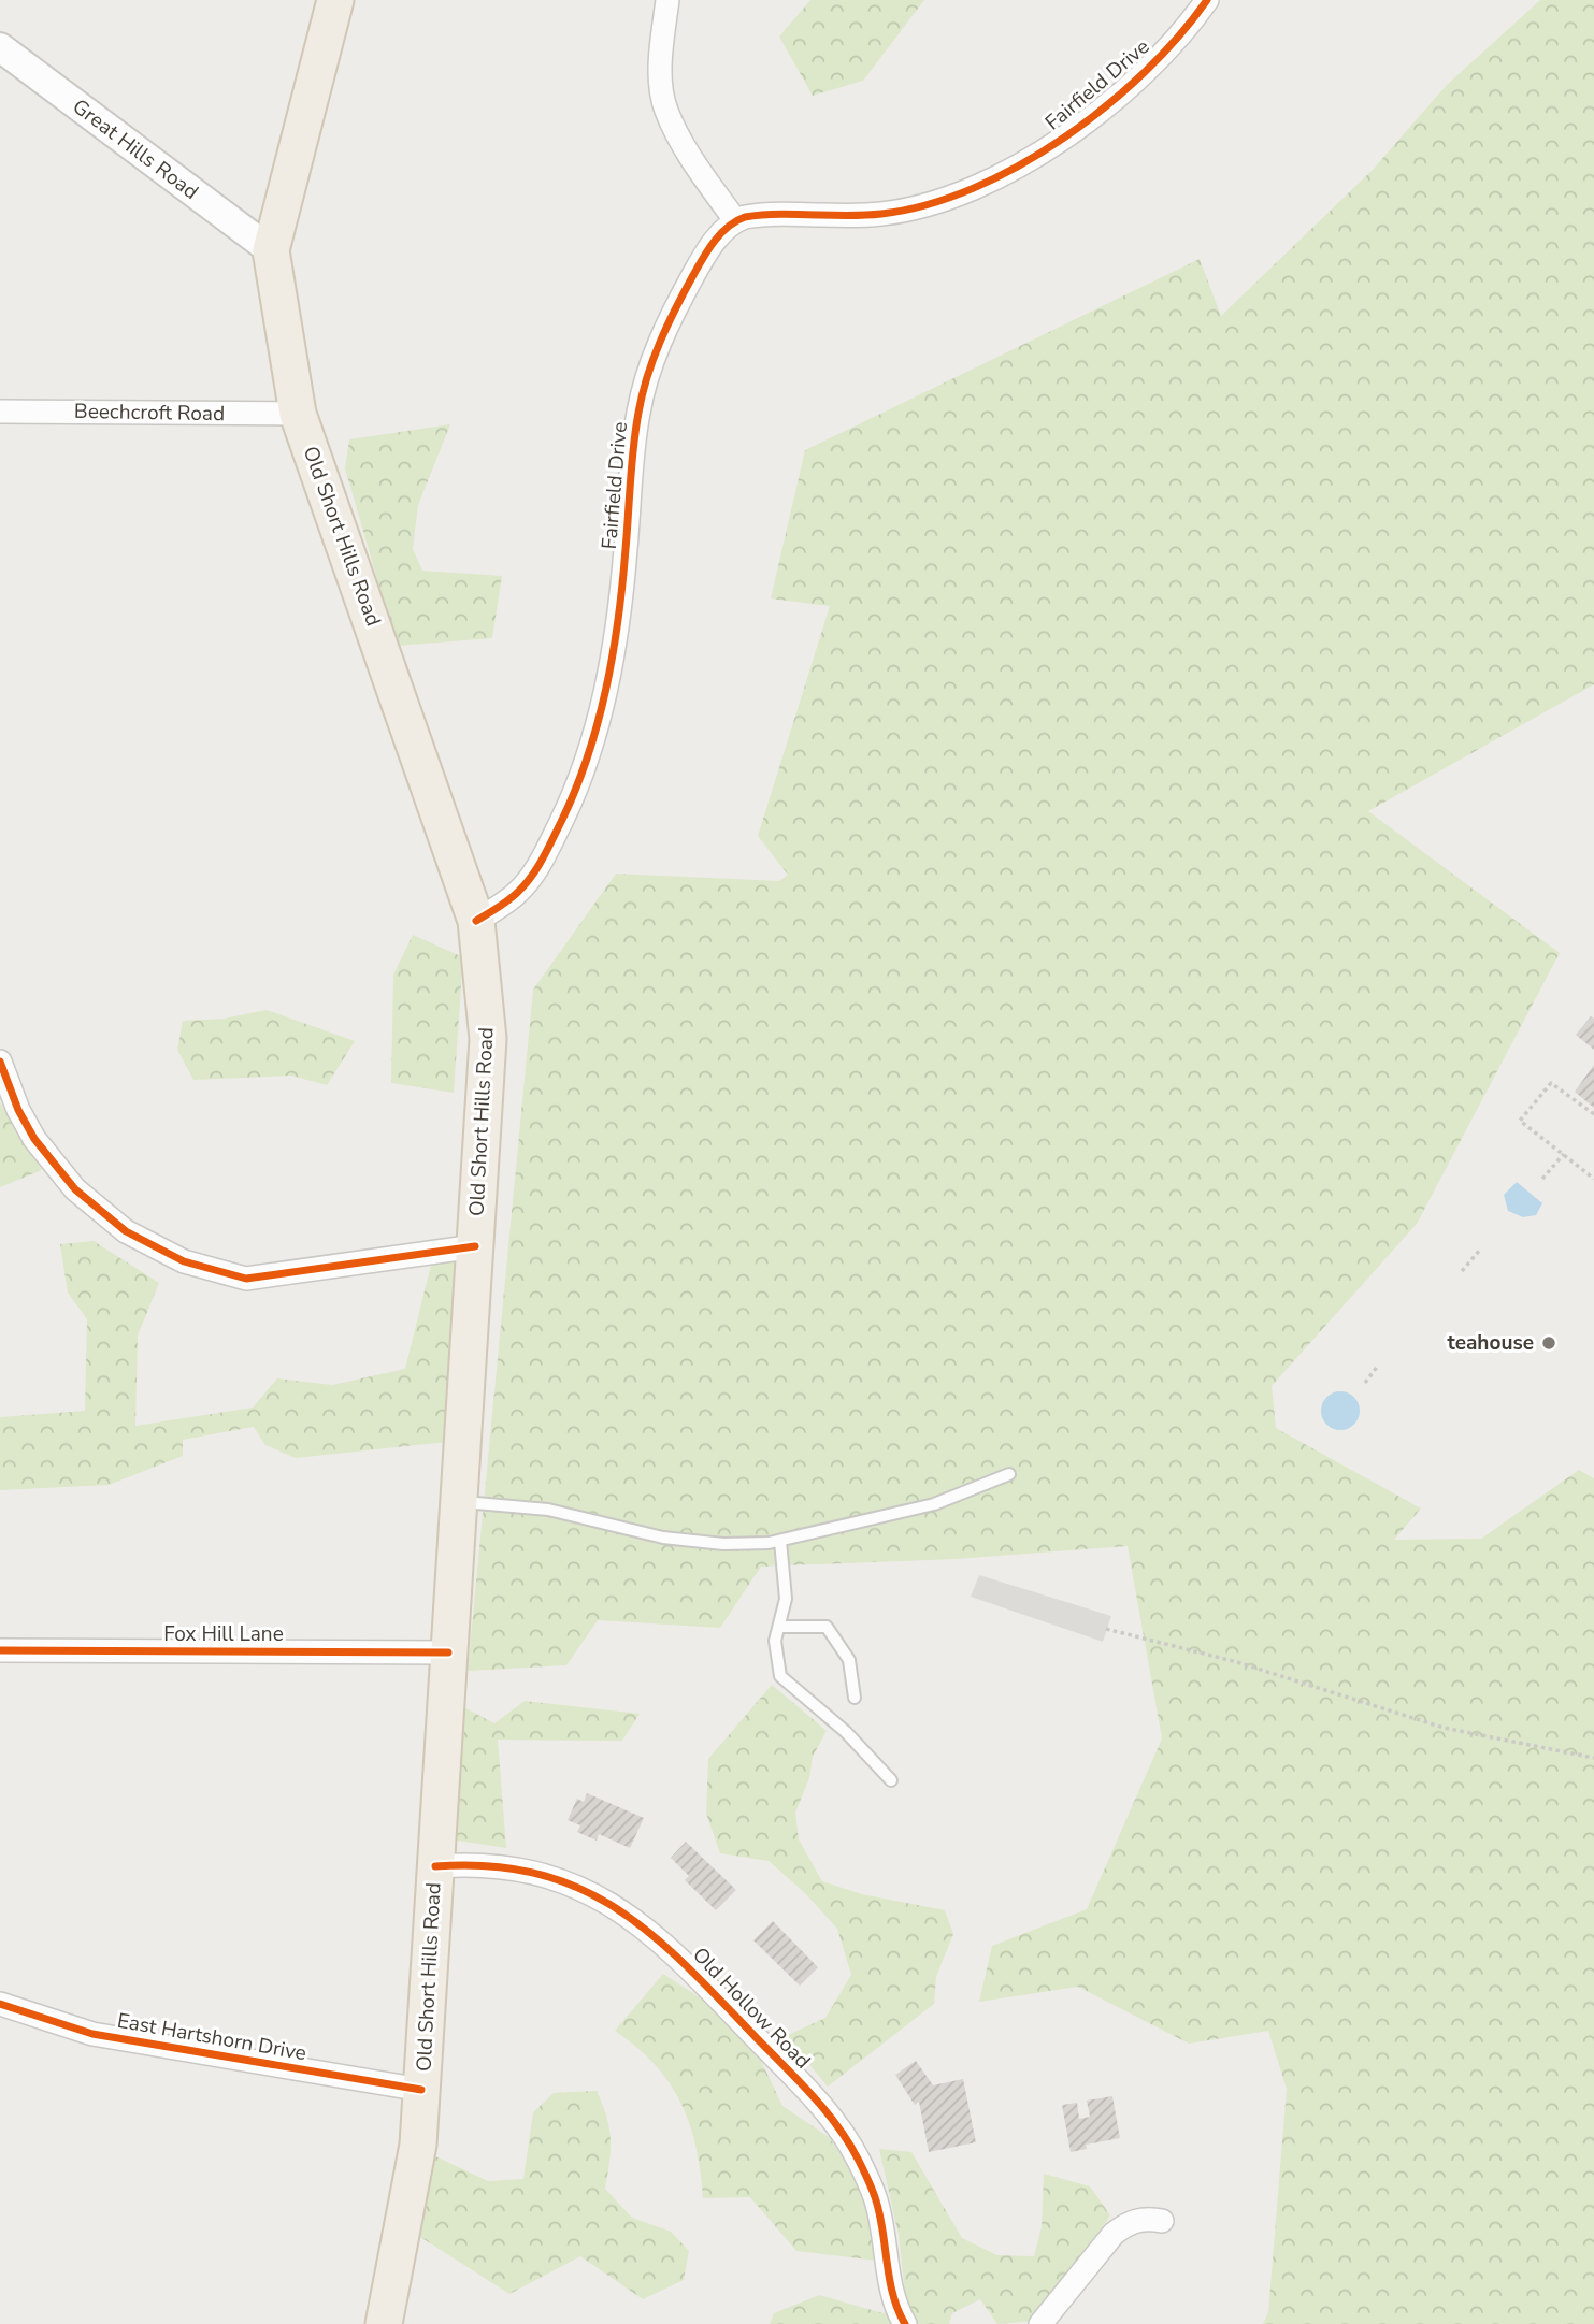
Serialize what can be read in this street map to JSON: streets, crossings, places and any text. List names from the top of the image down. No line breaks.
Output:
{"streets":{"main road":["Old Short Hills Road"],"street":["Fairfield Drive","Great Hills Road","Beechcroft Road","Fox Hill Lane","Old Hollow Road","East Hartshorn Drive"]},"crossings":[["Fairfield Drive","Old Short Hills Road"],["Great Hills Road","Old Short Hills Road"],["Beechcroft Road","Old Short Hills Road"],["Old Short Hills Road","Fox Hill Lane"],["Old Short Hills Road","Old Hollow Road"],["Old Short Hills Road","East Hartshorn Drive"]],"places":["teahouse"]}
